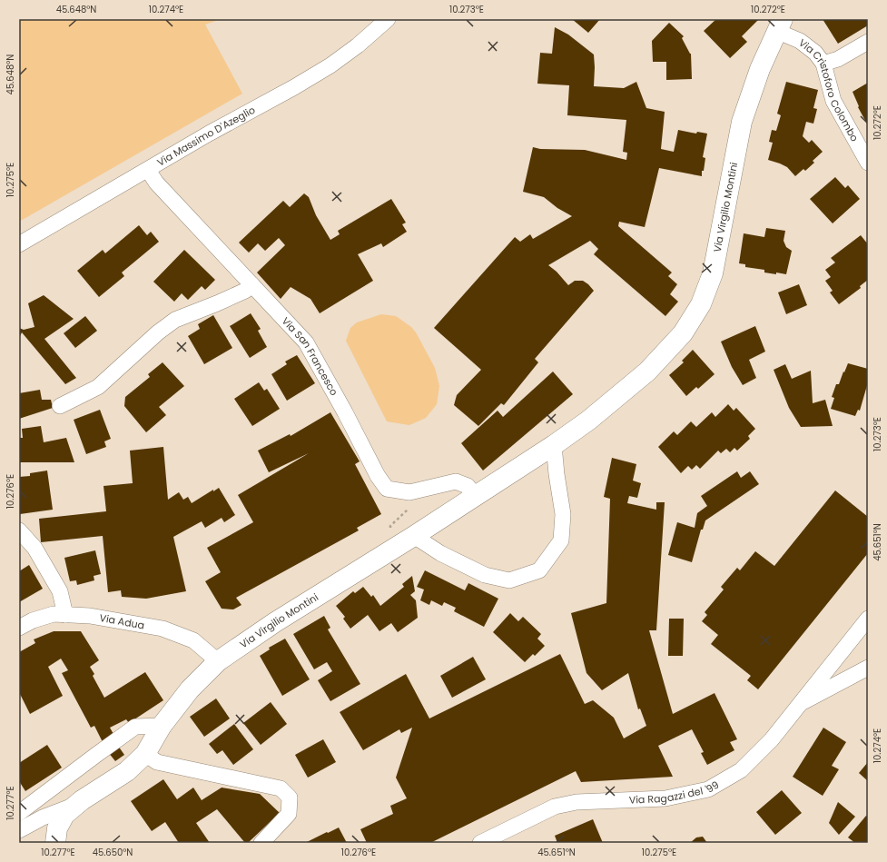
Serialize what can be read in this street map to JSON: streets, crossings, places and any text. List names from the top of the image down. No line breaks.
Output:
{"streets":{"main road":["Via Virgilio Montini"],"street":["Via Cristoforo Colombo","Via Massimo D'Azeglio","Via San Francesco","Via Adua","Via Ragazzi del '99"]},"crossings":[["Via Cristoforo Colombo","Via Virgilio Montini"],["Via Massimo D'Azeglio","Via San Francesco"],["Via Virgilio Montini","Via San Francesco"],["Via Virgilio Montini","Via Adua"]],"coordinates":["45.648°N","10.274°E","10.273°E","10.272°E","10.275°E","10.276°E","45.651°N","10.277°E","45.650°N"]}
